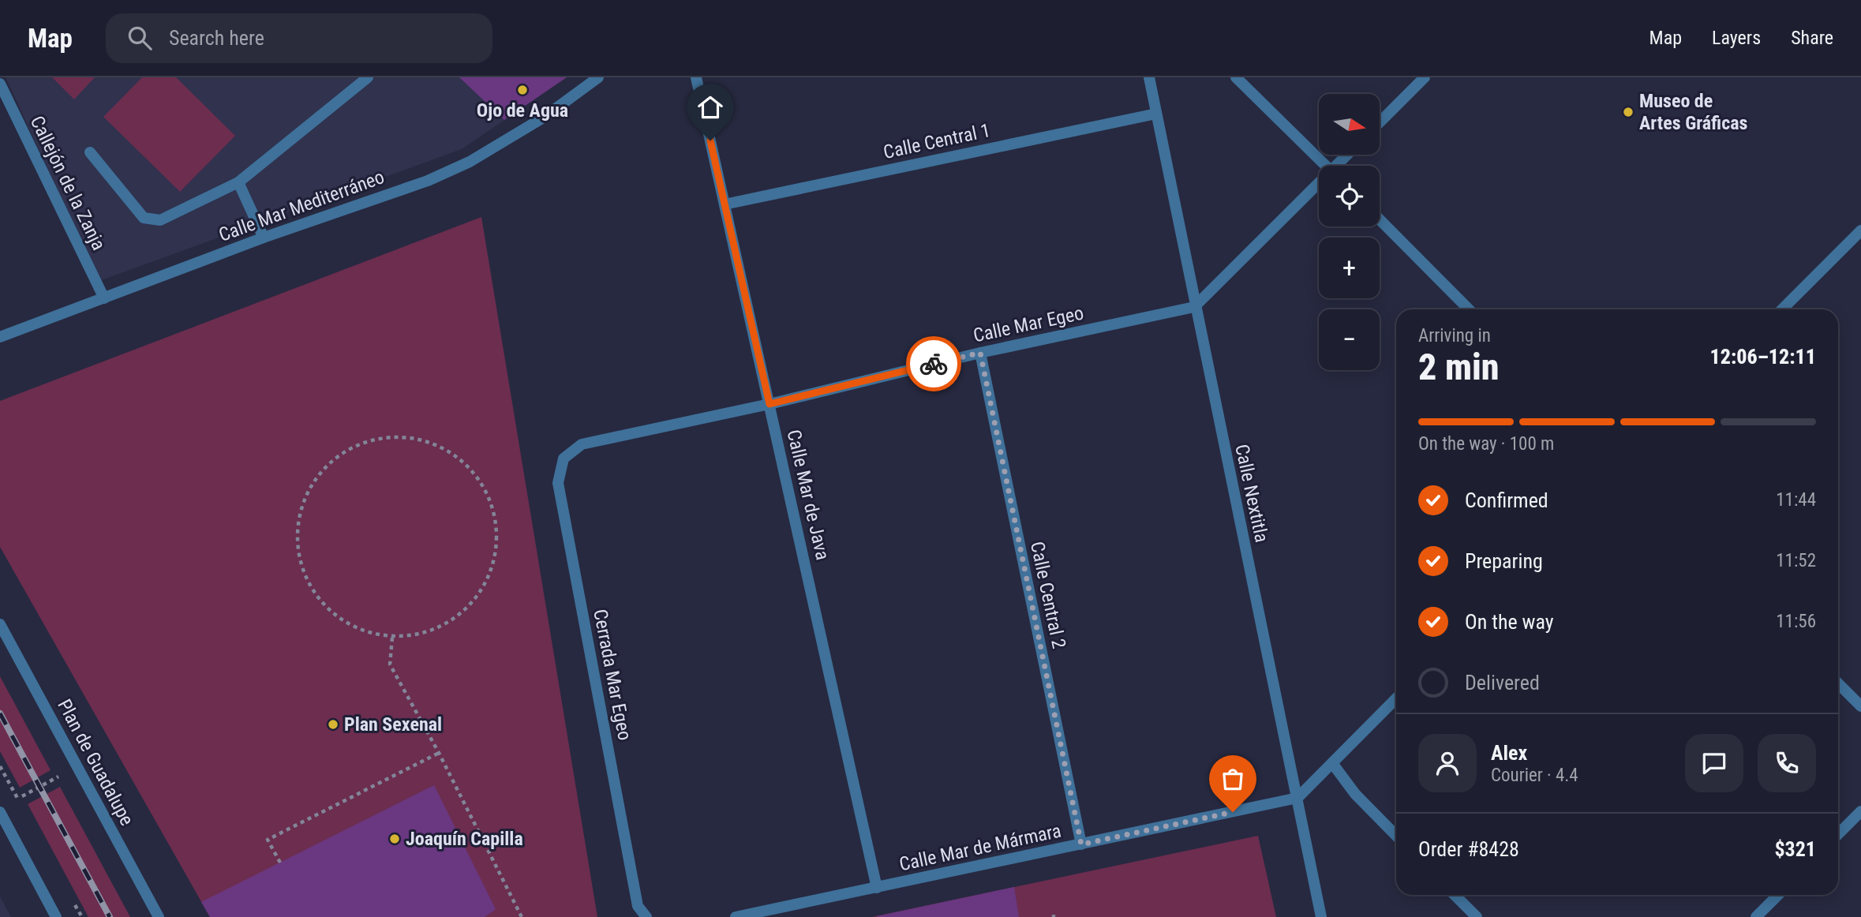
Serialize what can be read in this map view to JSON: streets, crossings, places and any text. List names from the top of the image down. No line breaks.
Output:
{"streets":{"street":["Calle Central 1","Callejón de la Zanja","Calle Mar Mediterráneo","Calle Mar Egeo","Calle Nextitla","Calle Mar de Java","Calle Central 2","Cerrada Mar Egeo","Plan de Guadalupe","Calle Mar de Mármara"]},"crossings":[["Calle Central 1","Calle Nextitla"],["Calle Central 1","Calle Mar de Java"],["Callejón de la Zanja","Calle Mar Mediterráneo"],["Calle Mar Egeo","Calle Nextitla"],["Calle Mar Egeo","Calle Mar de Java"],["Calle Mar Egeo","Calle Central 2"],["Calle Mar Egeo","Cerrada Mar Egeo"],["Calle Nextitla","Calle Mar de Mármara"],["Calle Mar de Java","Calle Mar de Mármara"],["Calle Central 2","Calle Mar de Mármara"]],"places":["Ojo de Agua","Museo de Artes Gráficas","Plan Sexenal","Joaquín Capilla"],"north":"right","page":{"header":"Map","search":"Search here","nav":["Map","Layers","Share"],"map_buttons":["+","−"],"heading":["2 min","Arriving in","12:06–12:11"],"panel":["Alex","Courier · 4.4","Order #8428","$321"],"bar":"On the way · 100 m","list":[["Confirmed","11:44"],["Preparing","11:52"],["On the way","11:56"],"Delivered"]}}
